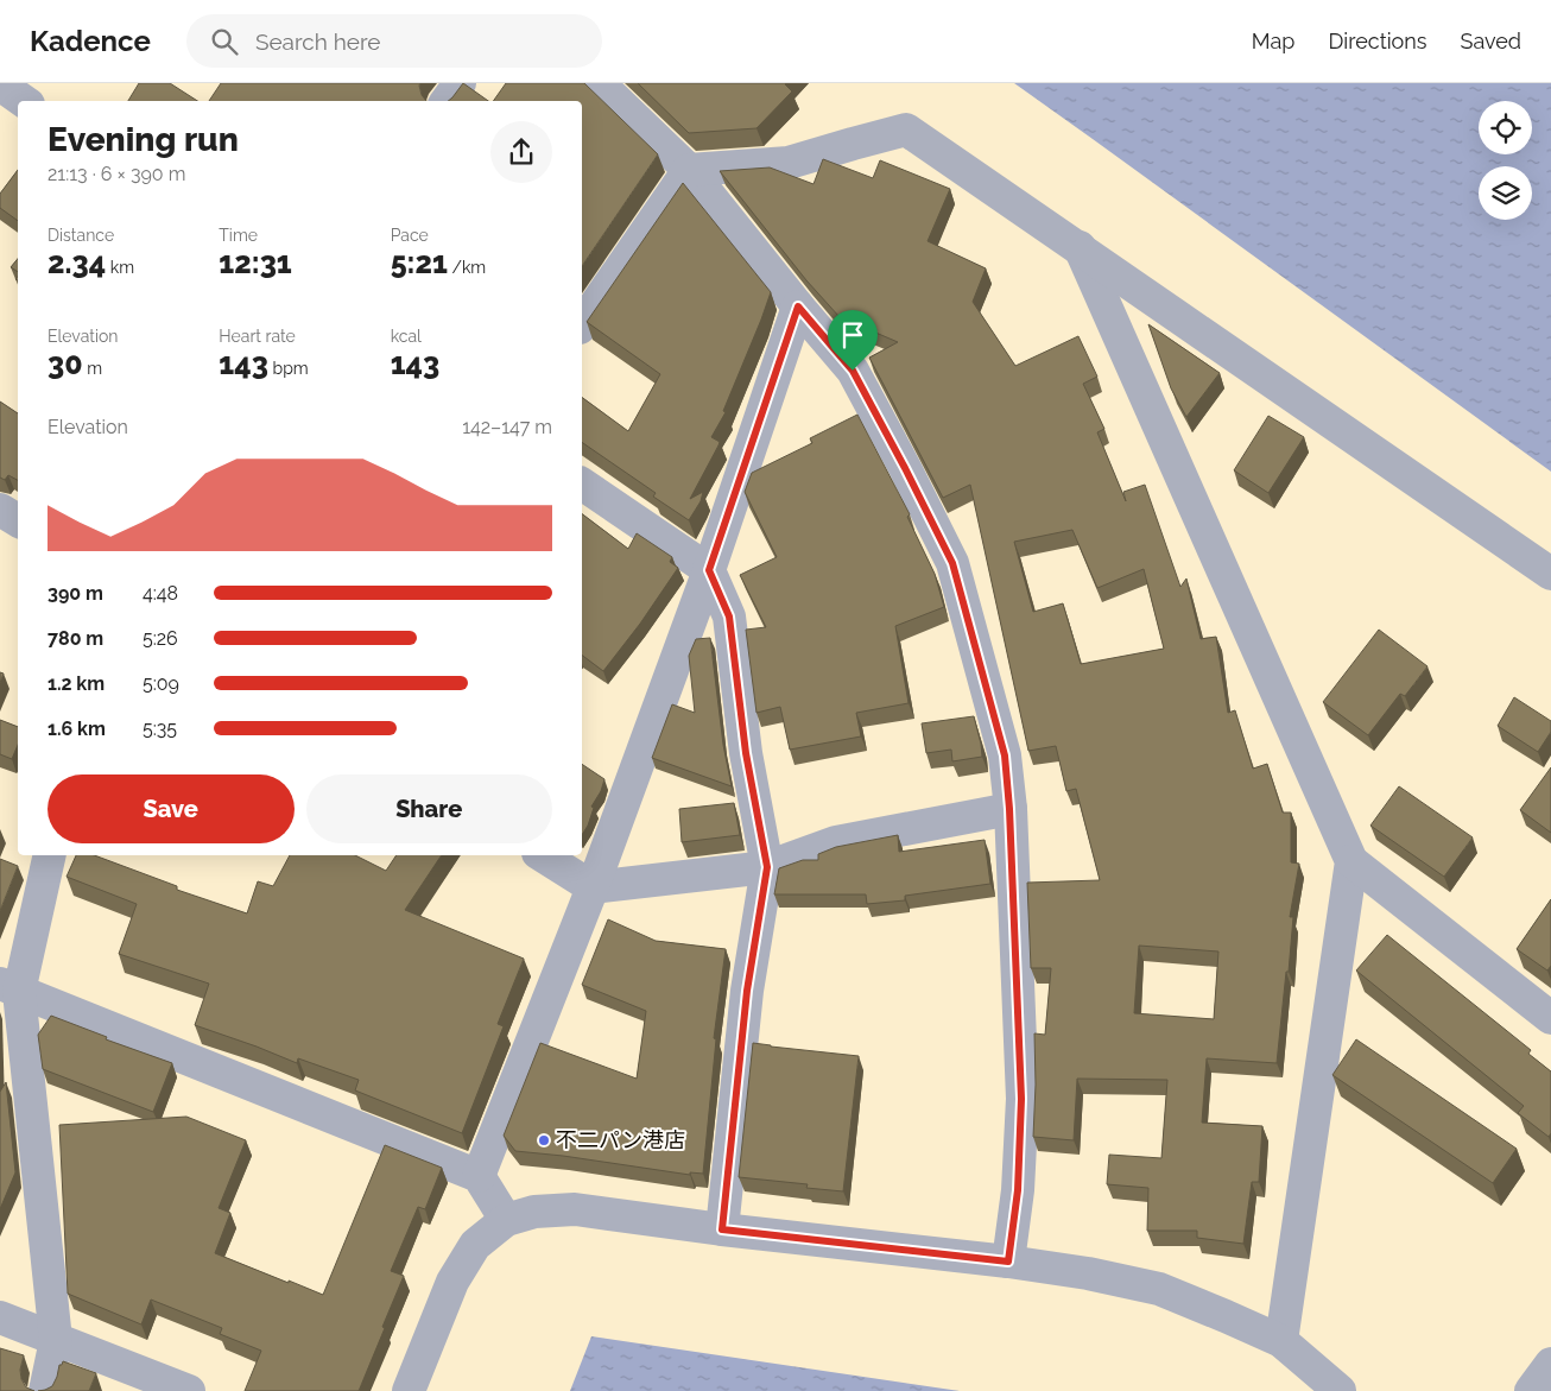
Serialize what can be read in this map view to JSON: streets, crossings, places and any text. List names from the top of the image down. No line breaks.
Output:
{"places":["不二パン港店"],"page":{"header":"Kadence","search":"Search here","nav":["Map","Directions","Saved"],"heading":["Evening run","21:13 · 6 × 390 m"],"stats":[["Distance","2.34 km"],["Time","12:31"],["Pace","5:21 /km"],["Elevation","30 m"],["Heart rate","143 bpm"],["kcal","143"]],"chart":["Elevation","142–147 m"],"list":[{"name":"390 m","note":"4:48"},{"name":"780 m","note":"5:26"},{"name":"1.2 km","note":"5:09"},{"name":"1.6 km","note":"5:35"}],"buttons":["Save","Share"]}}
